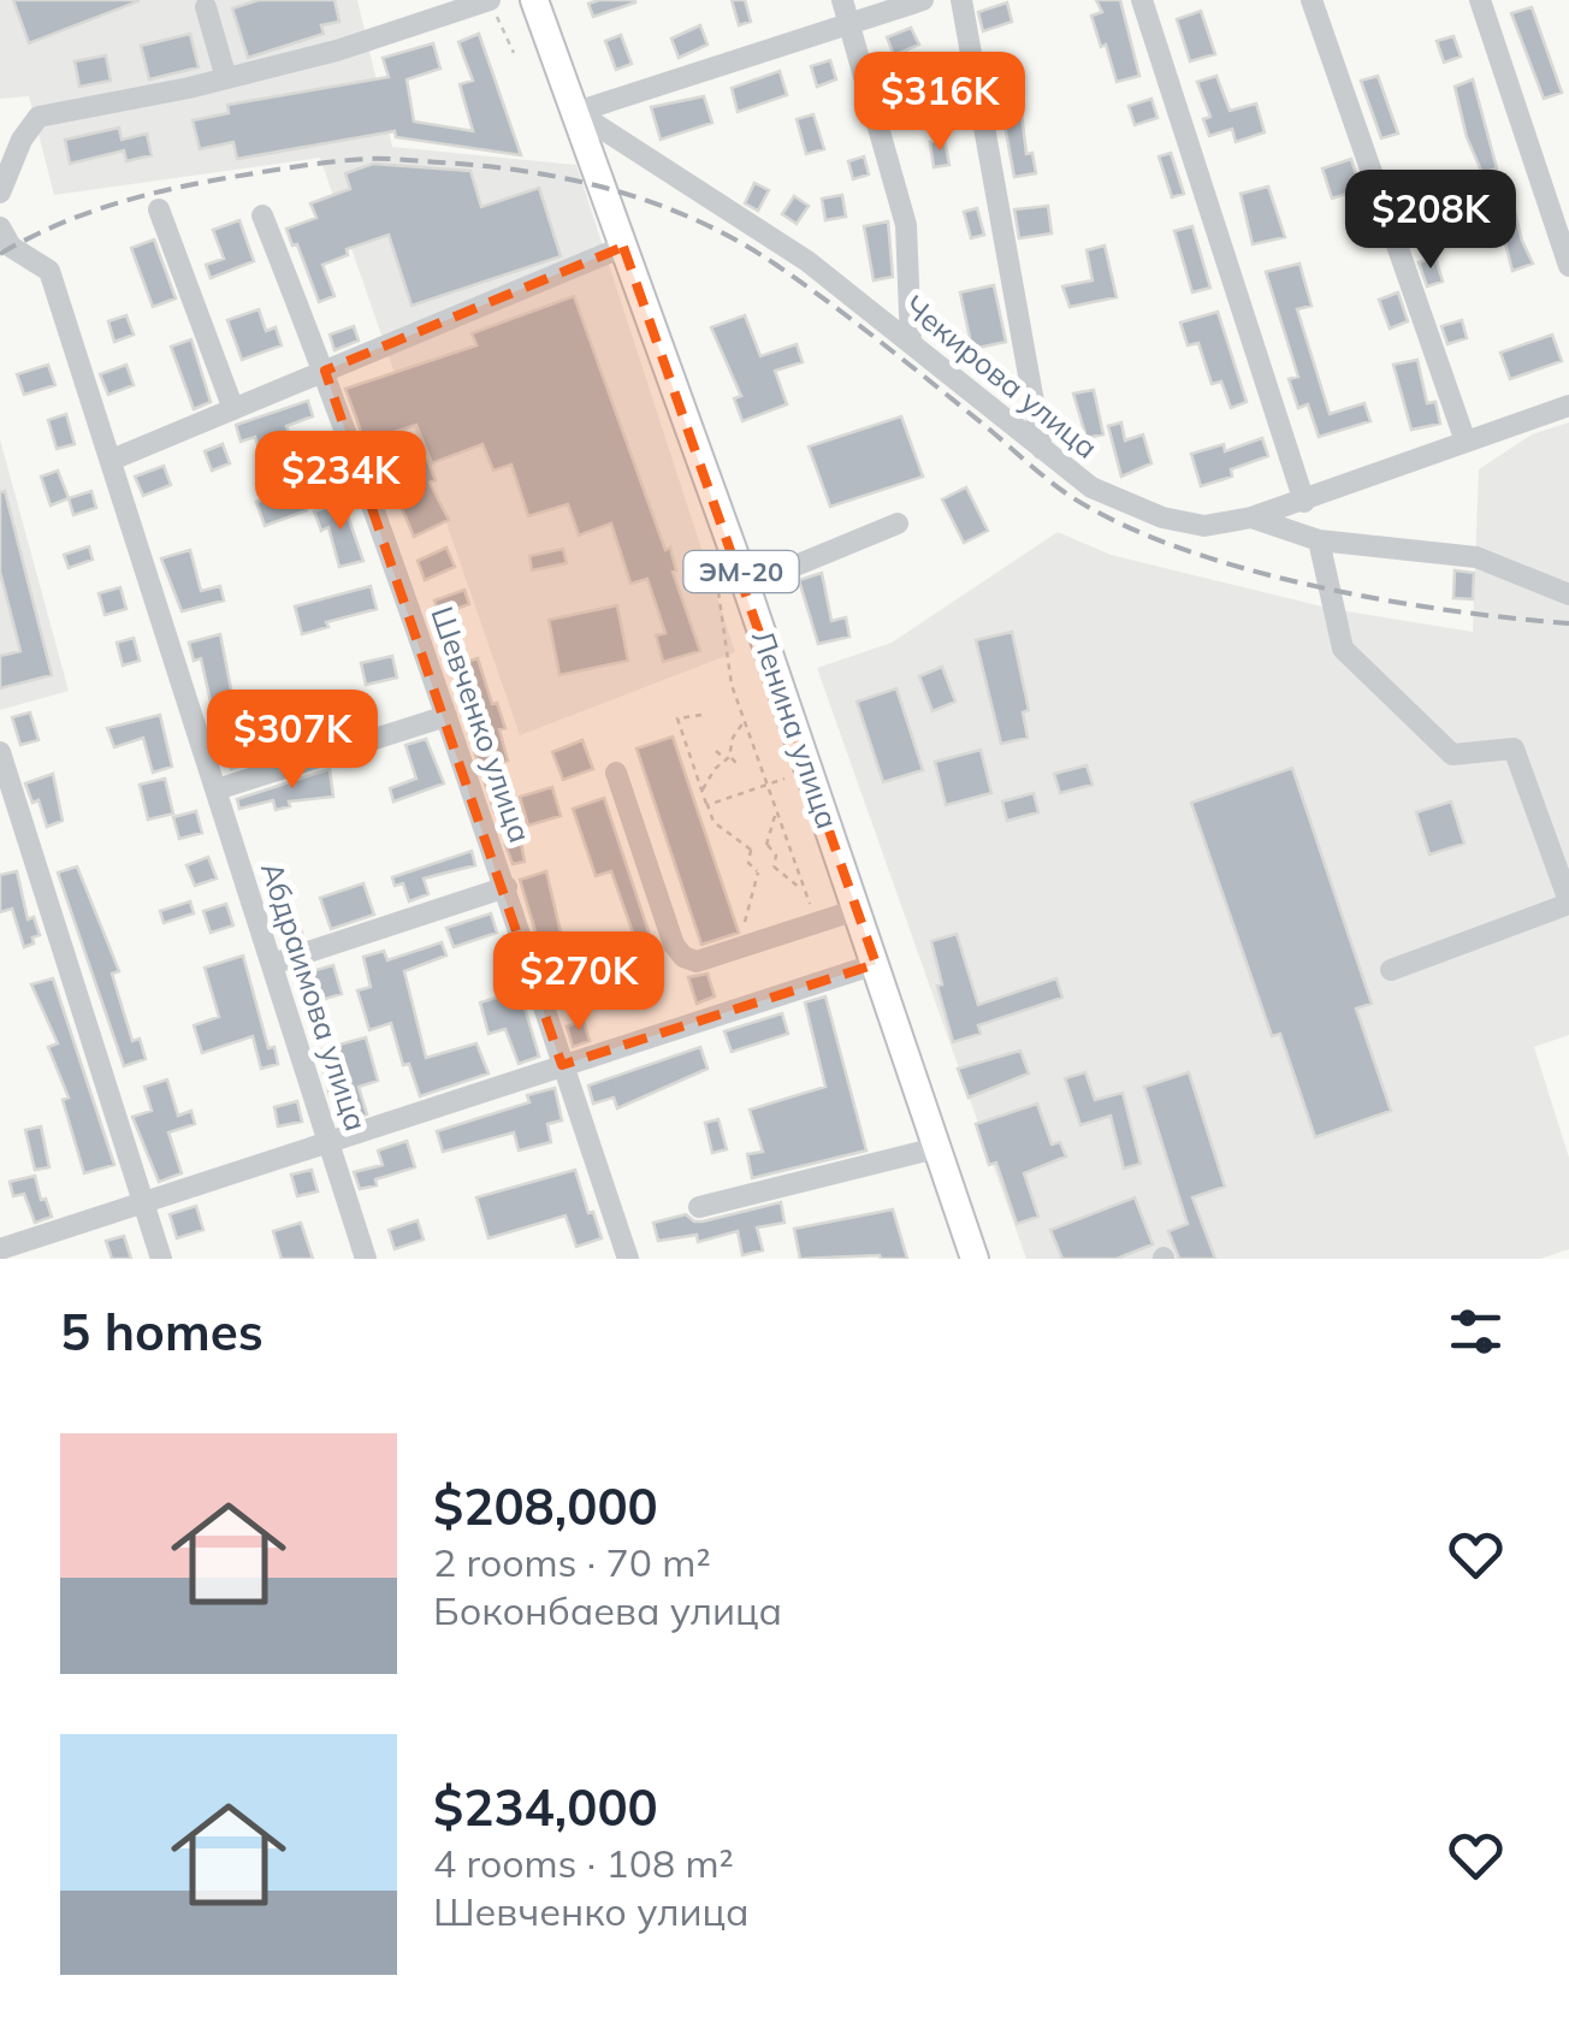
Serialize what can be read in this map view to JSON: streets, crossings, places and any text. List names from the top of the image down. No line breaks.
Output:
{"streets":{"main road":["ЭМ-20","Ленина улица"],"street":["Чекирова улица","Шевченко улица","Абдраимова улица"]},"crossings":[["Чекирова улица","Ленина улица"]],"page":{"price":["$316K","$208K","$234K","$307K","$270K"],"heading":"5 homes","list":[{"name":"$208,000","note":"2 rooms · 70 m² · Боконбаева улица"},{"name":"$234,000","note":"4 rooms · 108 m² · Шевченко улица"}]}}
